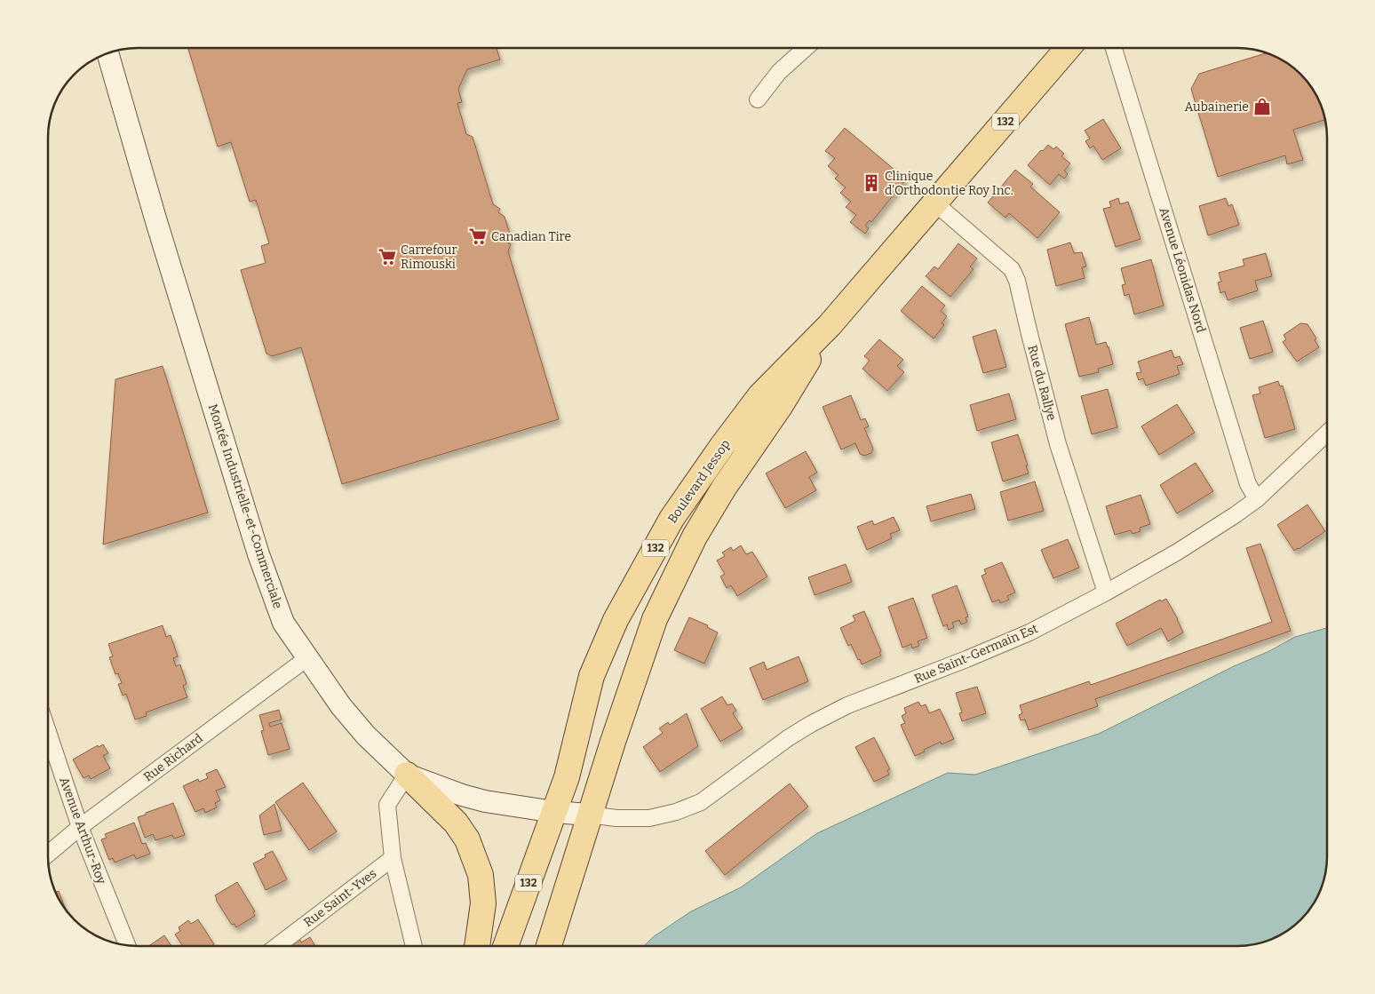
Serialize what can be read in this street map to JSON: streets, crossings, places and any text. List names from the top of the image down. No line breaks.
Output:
{"streets":{"main road":["132","Boulevard Jessop","Montée Industrielle-et-Commerciale"],"street":["Avenue Léonidas Nord","Rue du Rallye","Rue Saint-Germain Est","Rue Richard","Avenue Arthur-Roy","Rue Saint-Yves"]},"crossings":[["132","Boulevard Jessop"],["132","Montée Industrielle-et-Commerciale"],["132","Rue Saint-Germain Est"],["Avenue Léonidas Nord","Rue Saint-Germain Est"],["Rue du Rallye","Boulevard Jessop"],["Rue du Rallye","Rue Saint-Germain Est"],["Boulevard Jessop","Montée Industrielle-et-Commerciale"],["Boulevard Jessop","Rue Saint-Germain Est"],["Montée Industrielle-et-Commerciale","Rue Saint-Germain Est"],["Montée Industrielle-et-Commerciale","Rue Richard"],["Rue Richard","Avenue Arthur-Roy"]],"places":{"shop":["Aubainerie"],"building":["Clinique d'Orthodontie Roy Inc."],"supermarket":["Canadian Tire","Carrefour Rimouski"]}}
